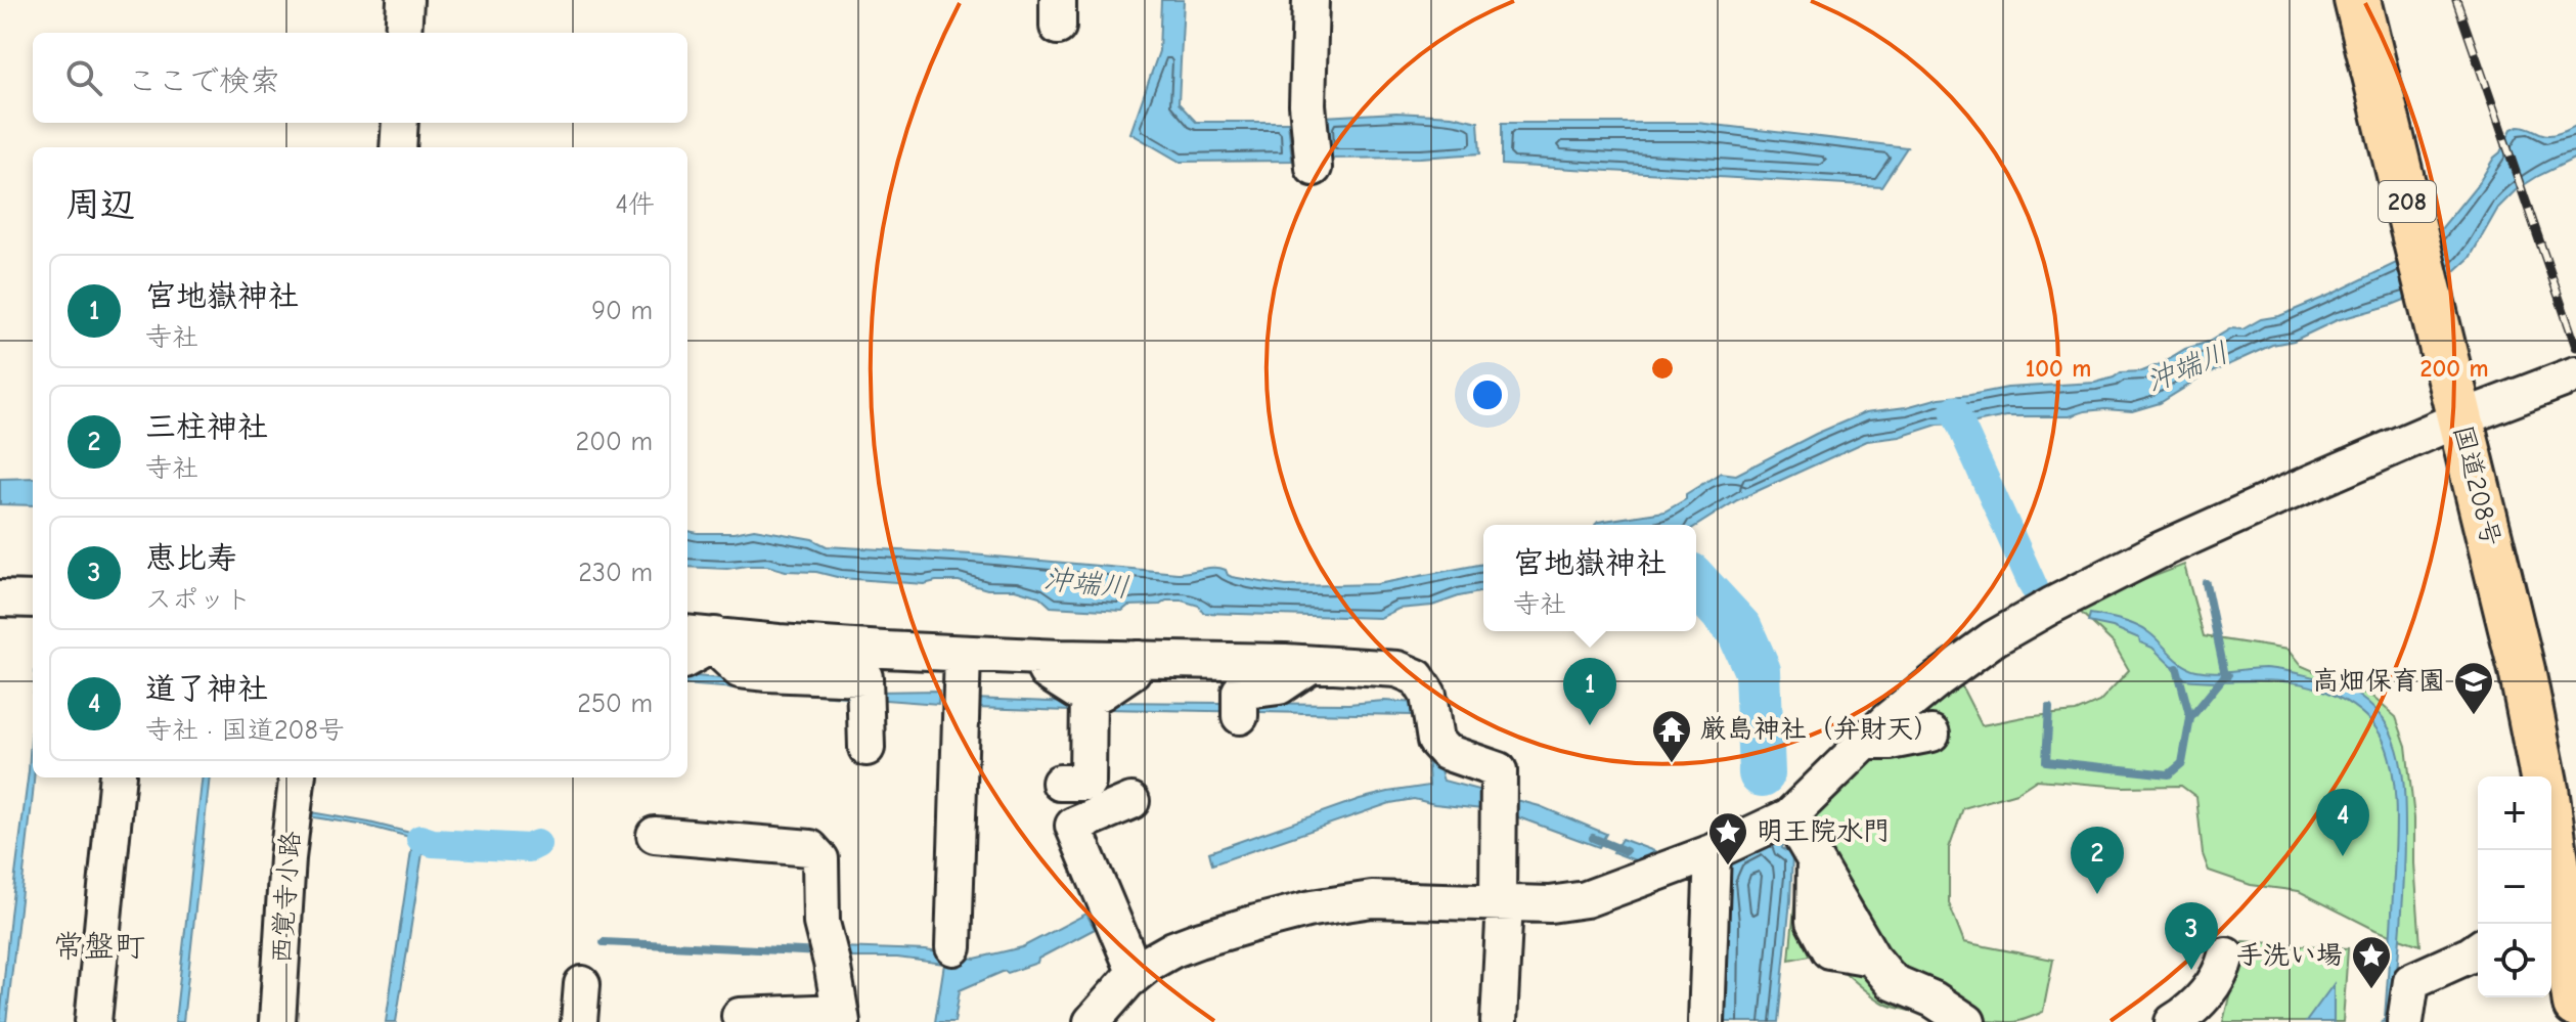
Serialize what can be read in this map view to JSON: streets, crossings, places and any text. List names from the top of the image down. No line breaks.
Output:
{"streets":{"highway":["208","国道208号"],"street":["西覚寺小路"]},"districts":["常盤町"],"water":["沖端川"],"places":{"school or university":["高畑保育園"],"temple":["厳島神社（弁財天）"],"place":["明王院水門","手洗い場"]},"page":{"search":"ここで検索","heading":["周辺","4件"],"list":[{"mark":"1","name":"宮地嶽神社","note":"寺社","value":"90 m"},{"mark":"2","name":"三柱神社","note":"寺社","value":"200 m"},{"mark":"3","name":"恵比寿","note":"スポット","value":"230 m"},{"mark":"4","name":"道了神社","note":"寺社 · 国道208号","value":"250 m"}],"popup":["宮地嶽神社","寺社"],"pins":["1","4","2","3"],"map_buttons":["+","−"]},"rings":["100 m","200 m"]}
